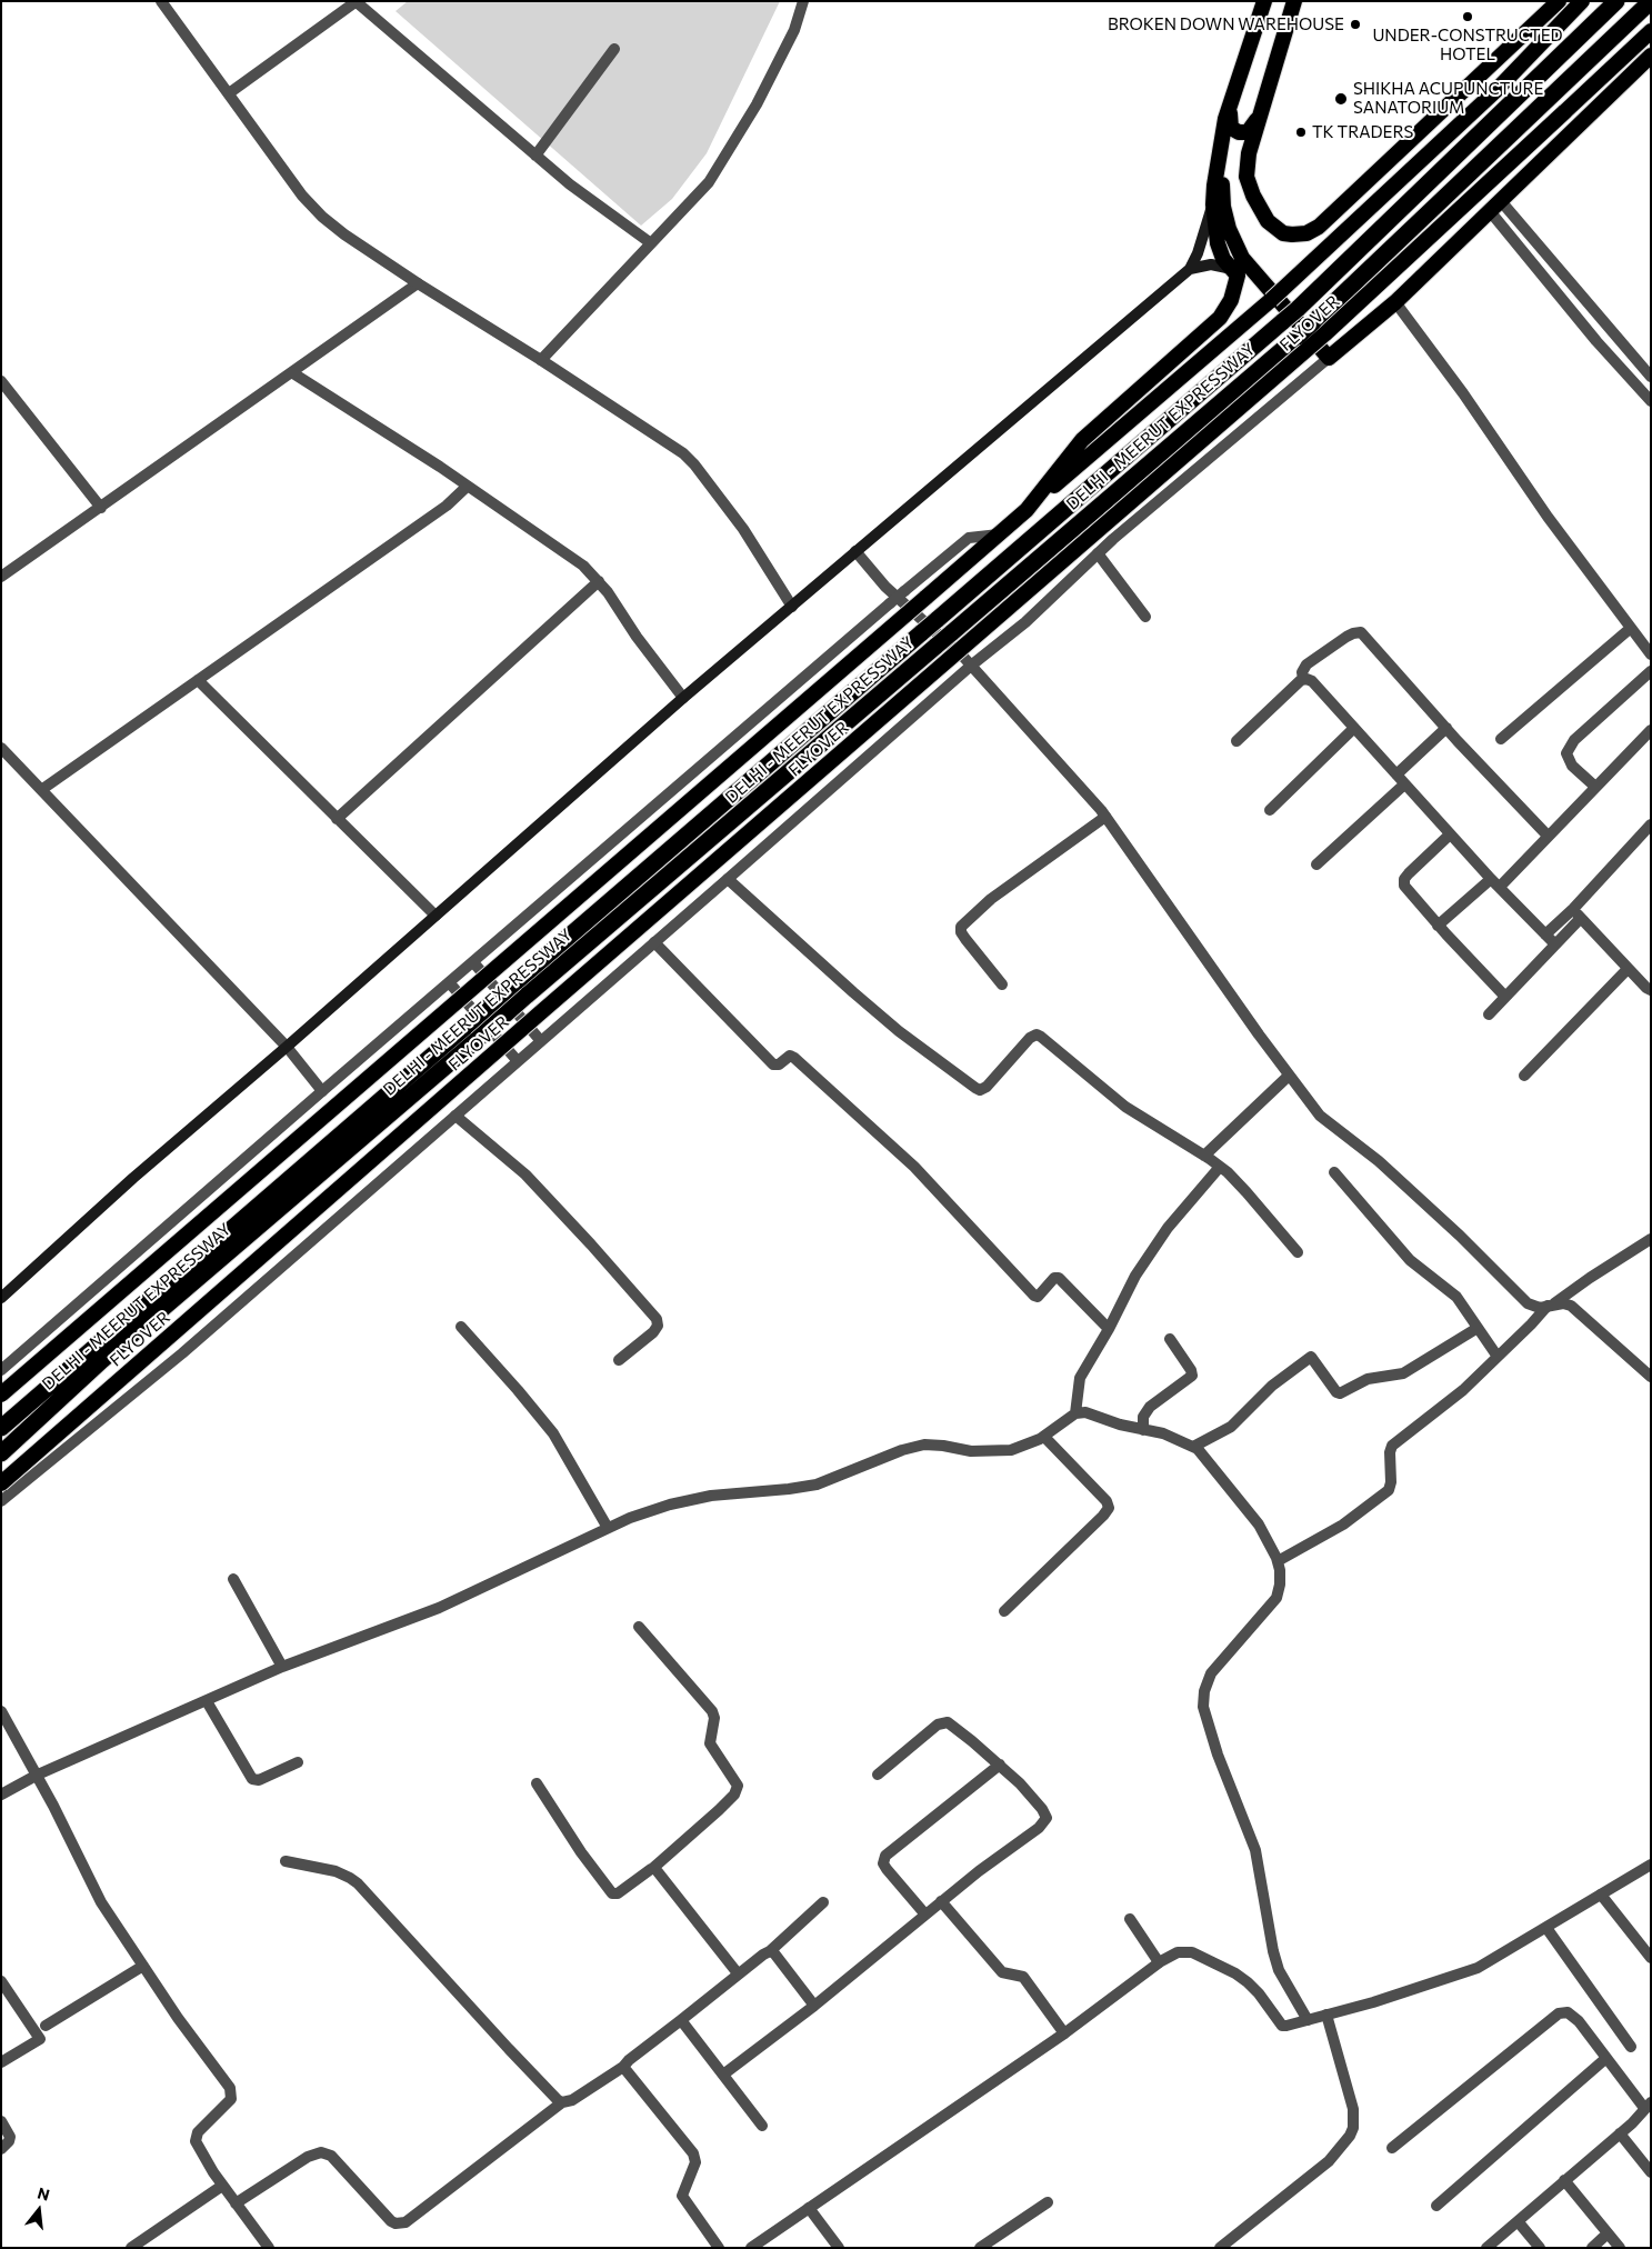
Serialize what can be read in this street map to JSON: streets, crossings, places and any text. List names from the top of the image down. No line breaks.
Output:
{"streets":{"highway":["FLYOVER","DELHI - MEERUT EXPRESSWAY"]},"places":["UNDER-CONSTRUCTED HOTEL","BROKEN DOWN WAREHOUSE","SHIKHA ACUPUNCTURE SANATORIUM","TK TRADERS"],"north":"top"}
